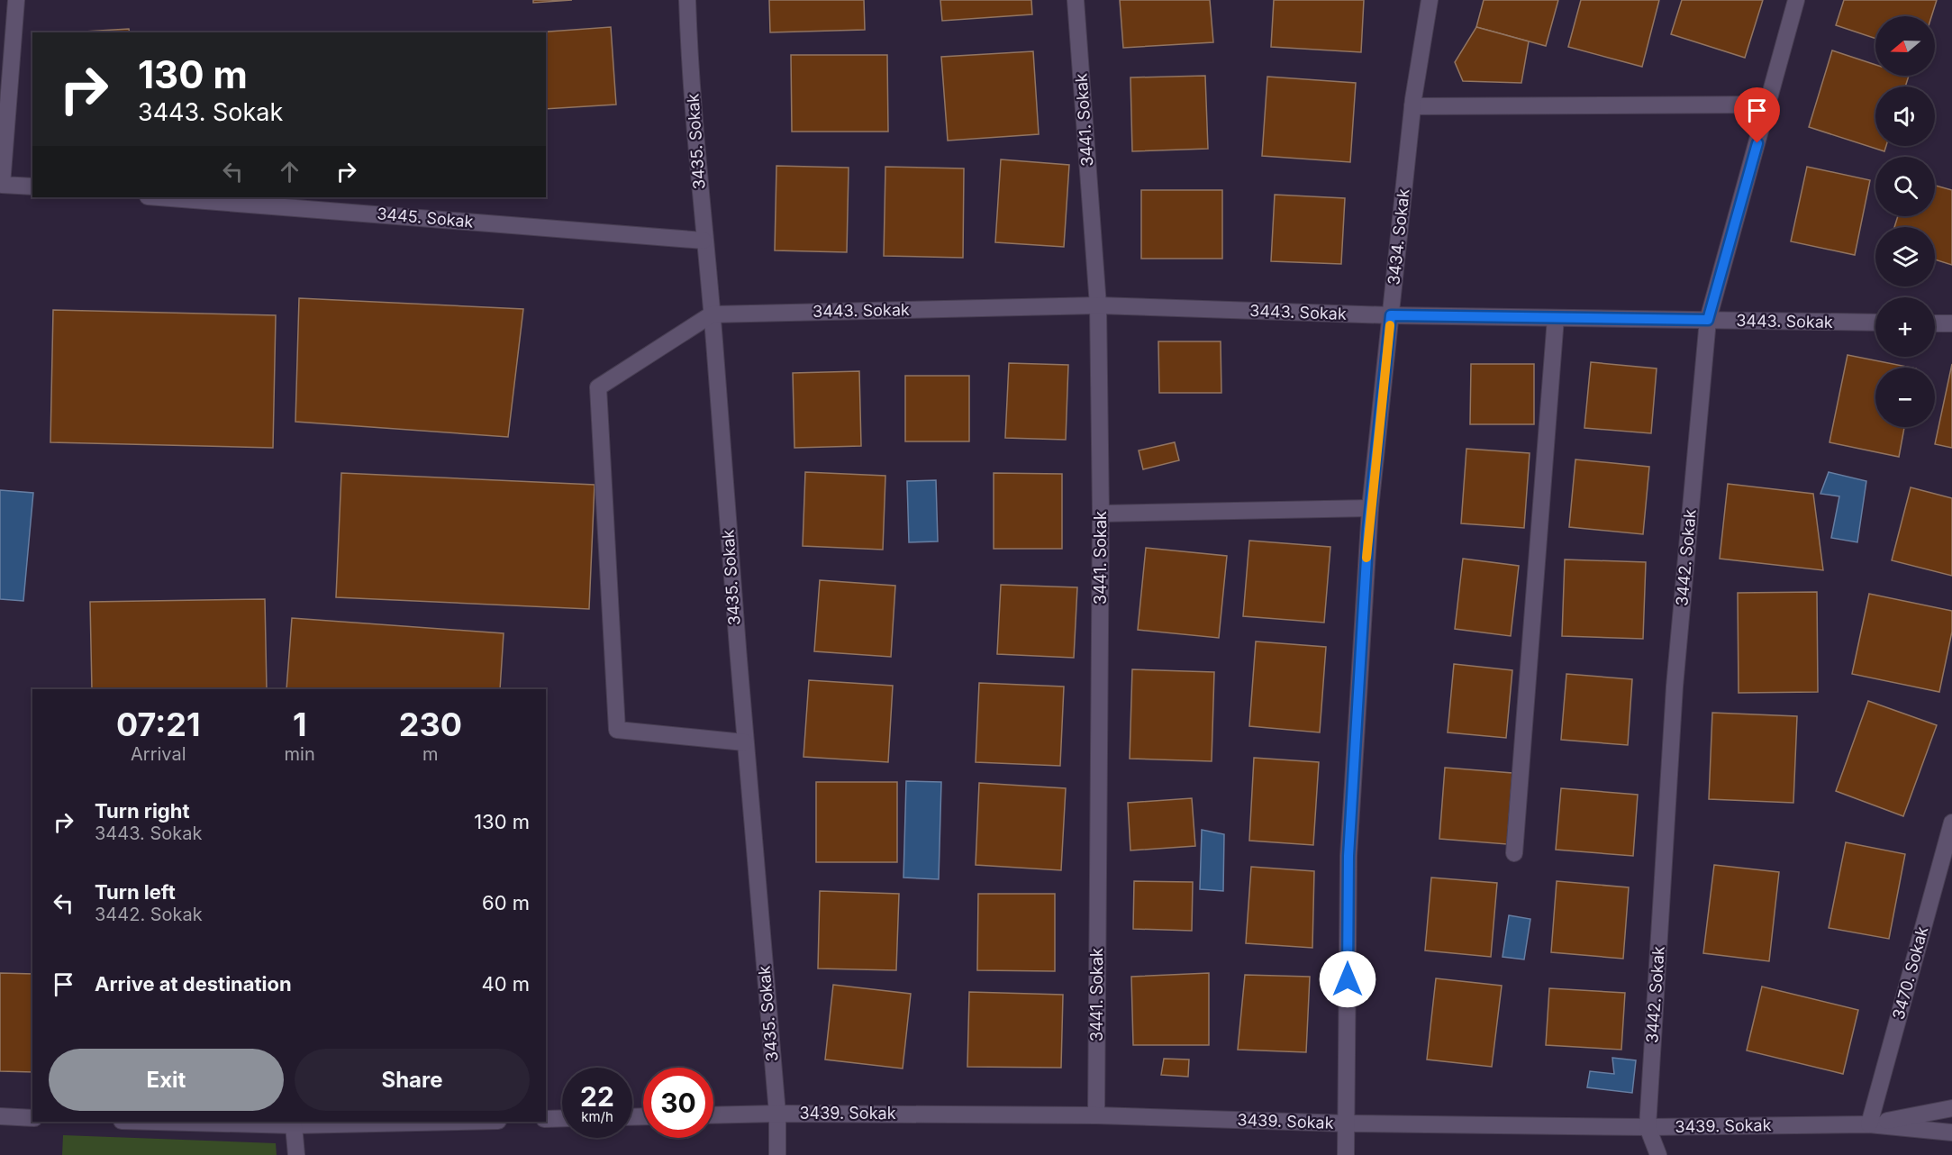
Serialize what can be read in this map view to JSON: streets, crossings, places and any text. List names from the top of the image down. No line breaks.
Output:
{"streets":{"street":["3441. Sokak","3435. Sokak","3445. Sokak","3434. Sokak","3443. Sokak","3442. Sokak","3470. Sokak","3439. Sokak"]},"crossings":[["3441. Sokak","3443. Sokak"],["3441. Sokak","3439. Sokak"],["3435. Sokak","3445. Sokak"],["3435. Sokak","3443. Sokak"],["3435. Sokak","3439. Sokak"],["3434. Sokak","3443. Sokak"],["3434. Sokak","3439. Sokak"],["3443. Sokak","3442. Sokak"],["3442. Sokak","3439. Sokak"],["3470. Sokak","3439. Sokak"]],"north":"left","page":{"map_buttons":["+","−"],"turn":["130 m","3443. Sokak"],"eta":["07:21","Arrival","1","min","230","m"],"list":[{"name":"Turn right","note":"3443. Sokak","value":"130 m"},{"name":"Turn left","note":"3442. Sokak","value":"60 m"},{"name":"Arrive at destination","value":"40 m"}],"buttons":["Exit","Share"],"speed":"22 km/h","limit":"30"}}
